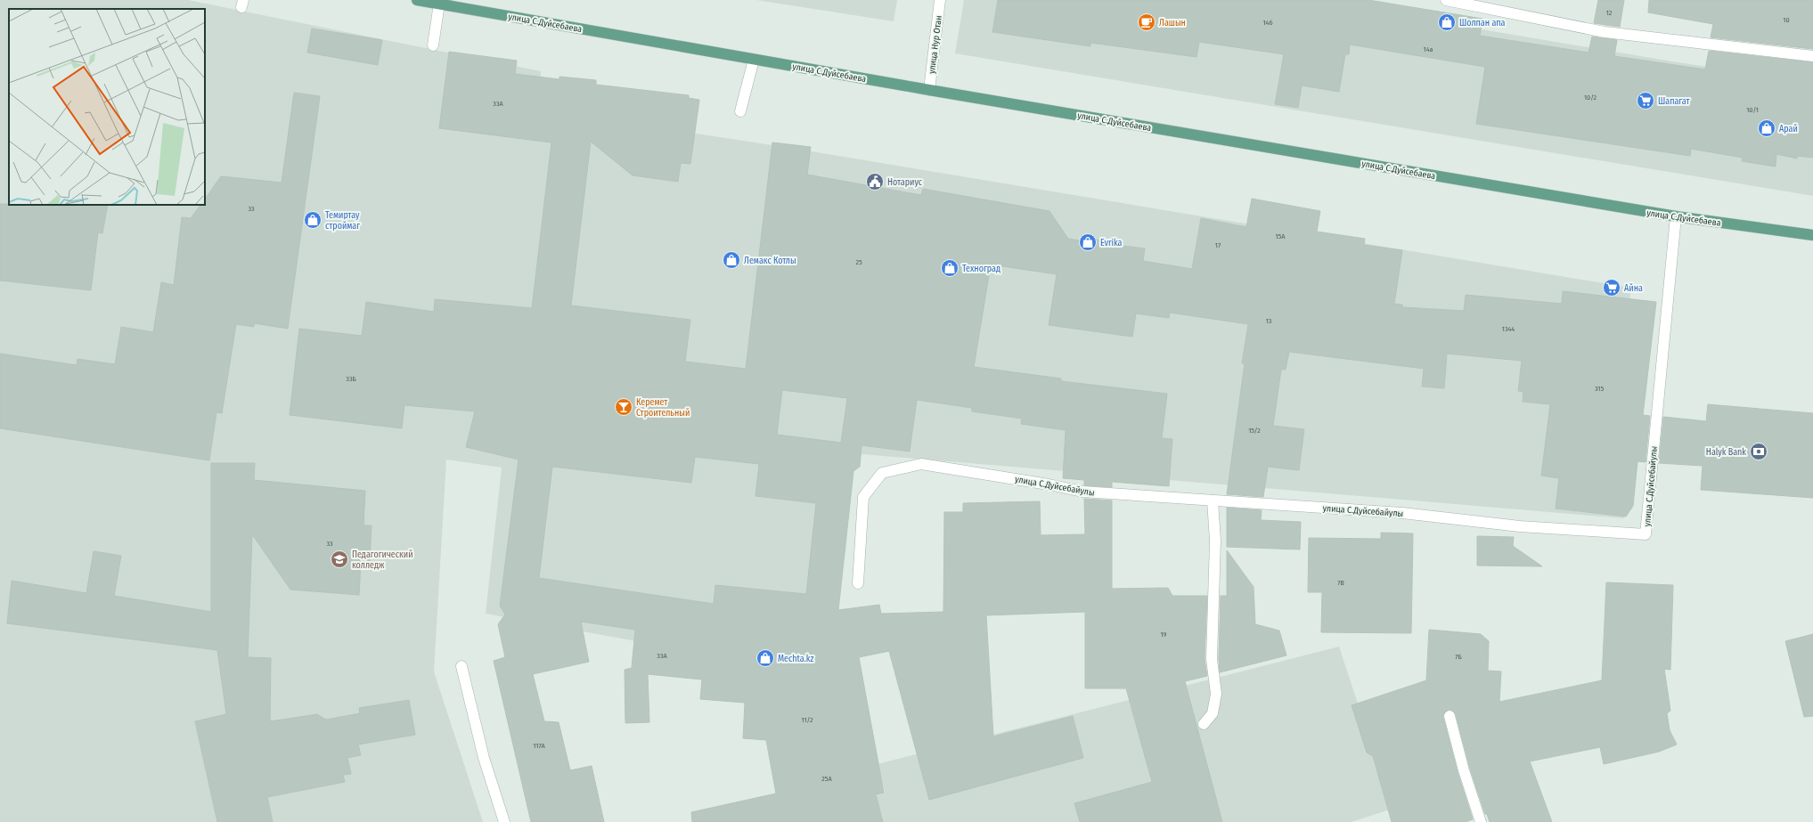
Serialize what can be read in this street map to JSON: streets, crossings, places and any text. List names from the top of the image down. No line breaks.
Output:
{"streets":{"main road":["улица С.Дуйсебаева"],"street":["улица Нур Отан","улица С.Дуйсебайулы"]},"crossings":[["улица С.Дуйсебаева","улица Нур Отан"],["улица С.Дуйсебаева","улица С.Дуйсебайулы"]],"places":{"cafe":["Лашын"],"shop":["Шолпан апа","Арай","Темиртау строймаг","Evrika","Лемакс Котлы","Техноград","Mechta.kz"],"supermarket":["Шапагат","Айна"],"public building":["Нотариус"],"bar":["Керемет Строительный"],"bank":["Halyk Bank"],"school or university":["Педагогический колледж"]},"house_numbers":["12","10","14б","14а","10/2","33А","10/1","33","15А","17","25","13","1344","33Б","315","15/2","33","7В","19","33А","7Б","11/2","117А","25А"]}
